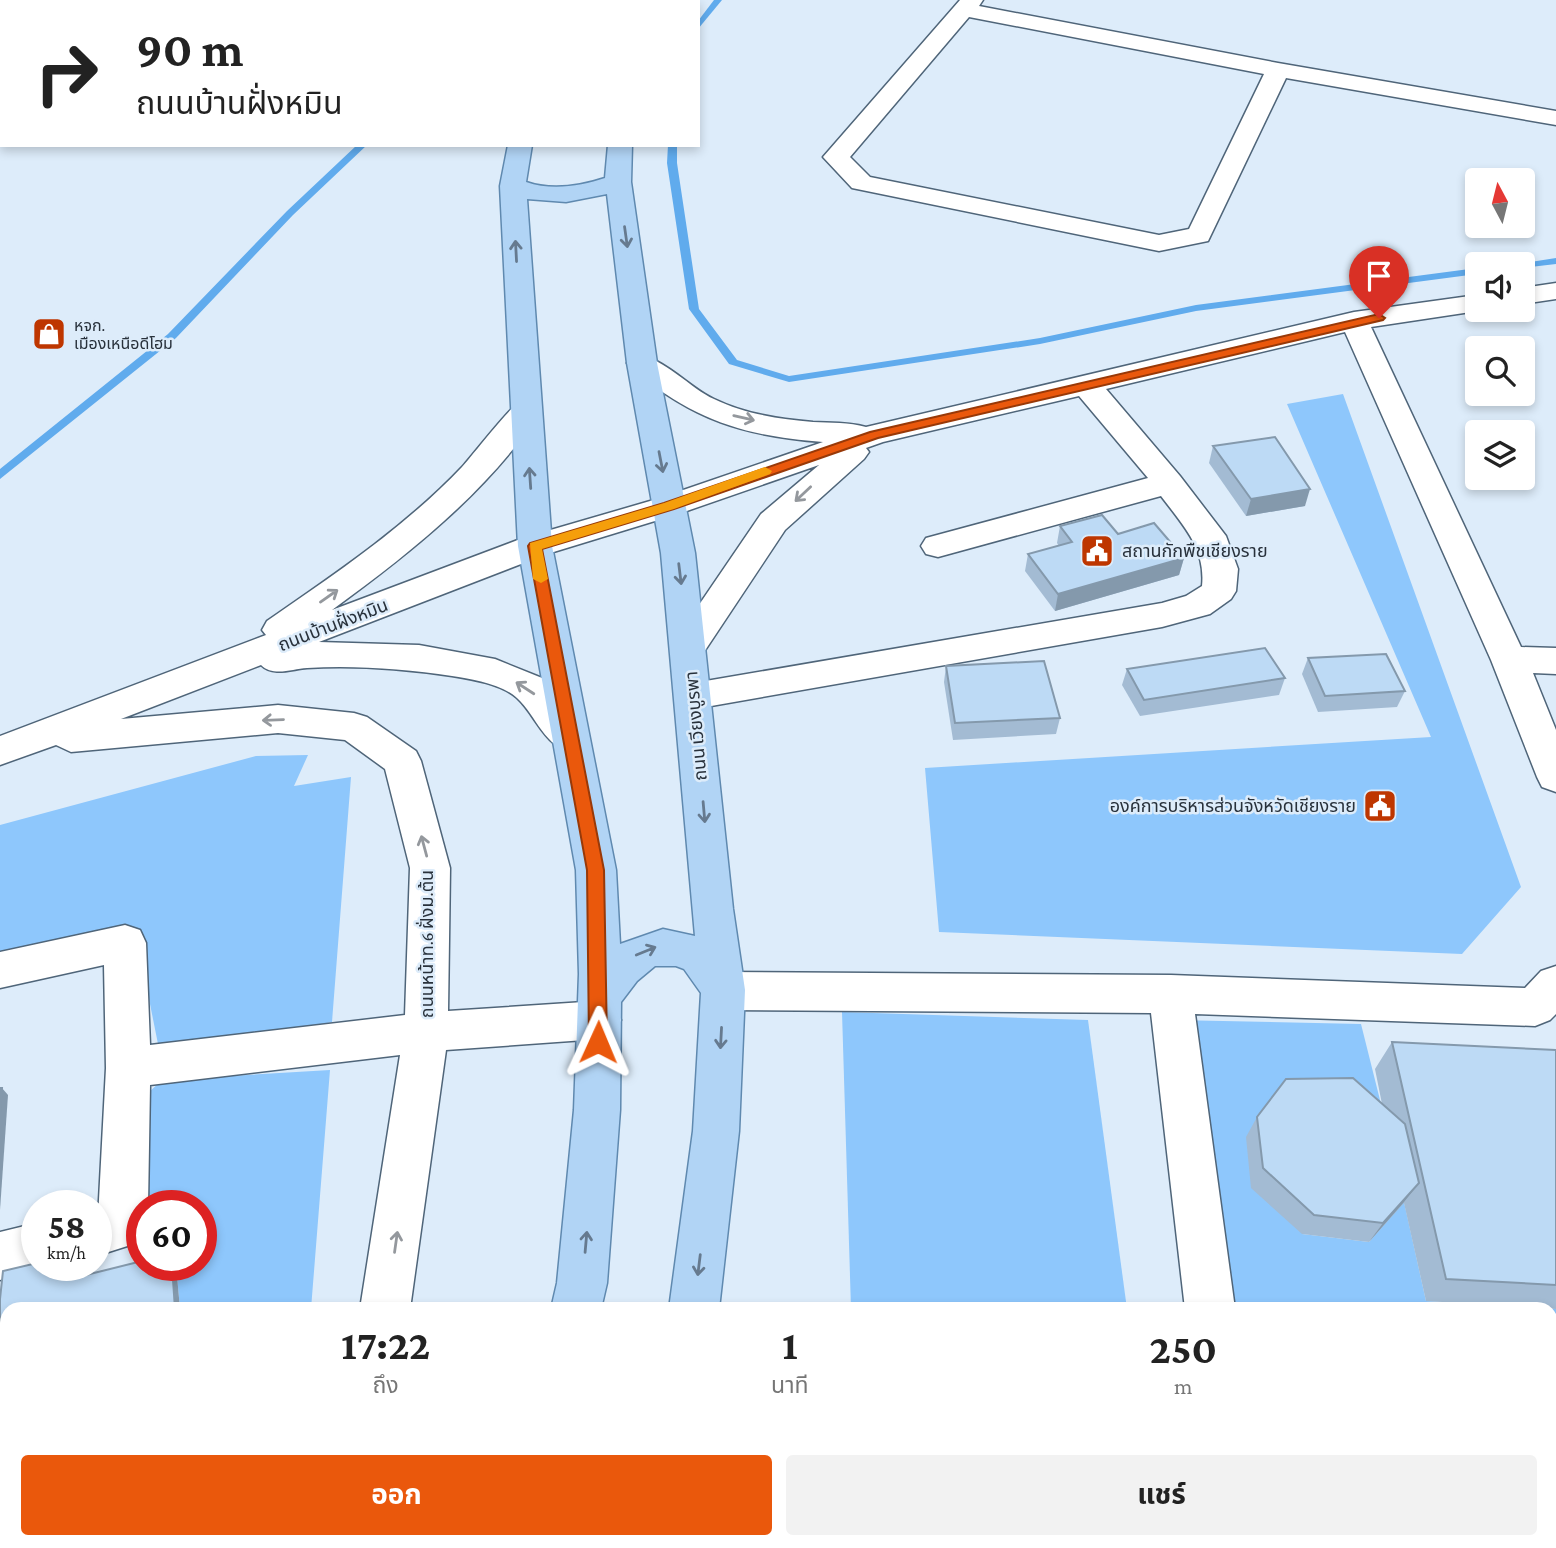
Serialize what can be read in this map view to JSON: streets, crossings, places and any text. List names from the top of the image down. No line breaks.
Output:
{"streets":{"main road":["ถนน เวียงบูรพา"],"street":["ถนนบ้านฝั่งหมิน","ถนนหน้าท.6 ฝั่งม.ต้น"]},"crossings":[["ถนนบ้านฝั่งหมิน","ถนน เวียงบูรพา"],["ถนนบ้านฝั่งหมิน","ถนนหน้าท.6 ฝั่งม.ต้น"]],"places":{"shop":["หจก. เมืองเหนือดีโฮม"],"public building":["สถานกักพืชเชียงราย","องค์การบริหารส่วนจังหวัดเชียงราย"]},"north":"top","page":{"turn":["90 m","ถนนบ้านฝั่งหมิน"],"speed":"58 km/h","limit":"60","eta":["17:22","ถึง","1","นาที","250","m"],"buttons":["ออก","แชร์"]}}
